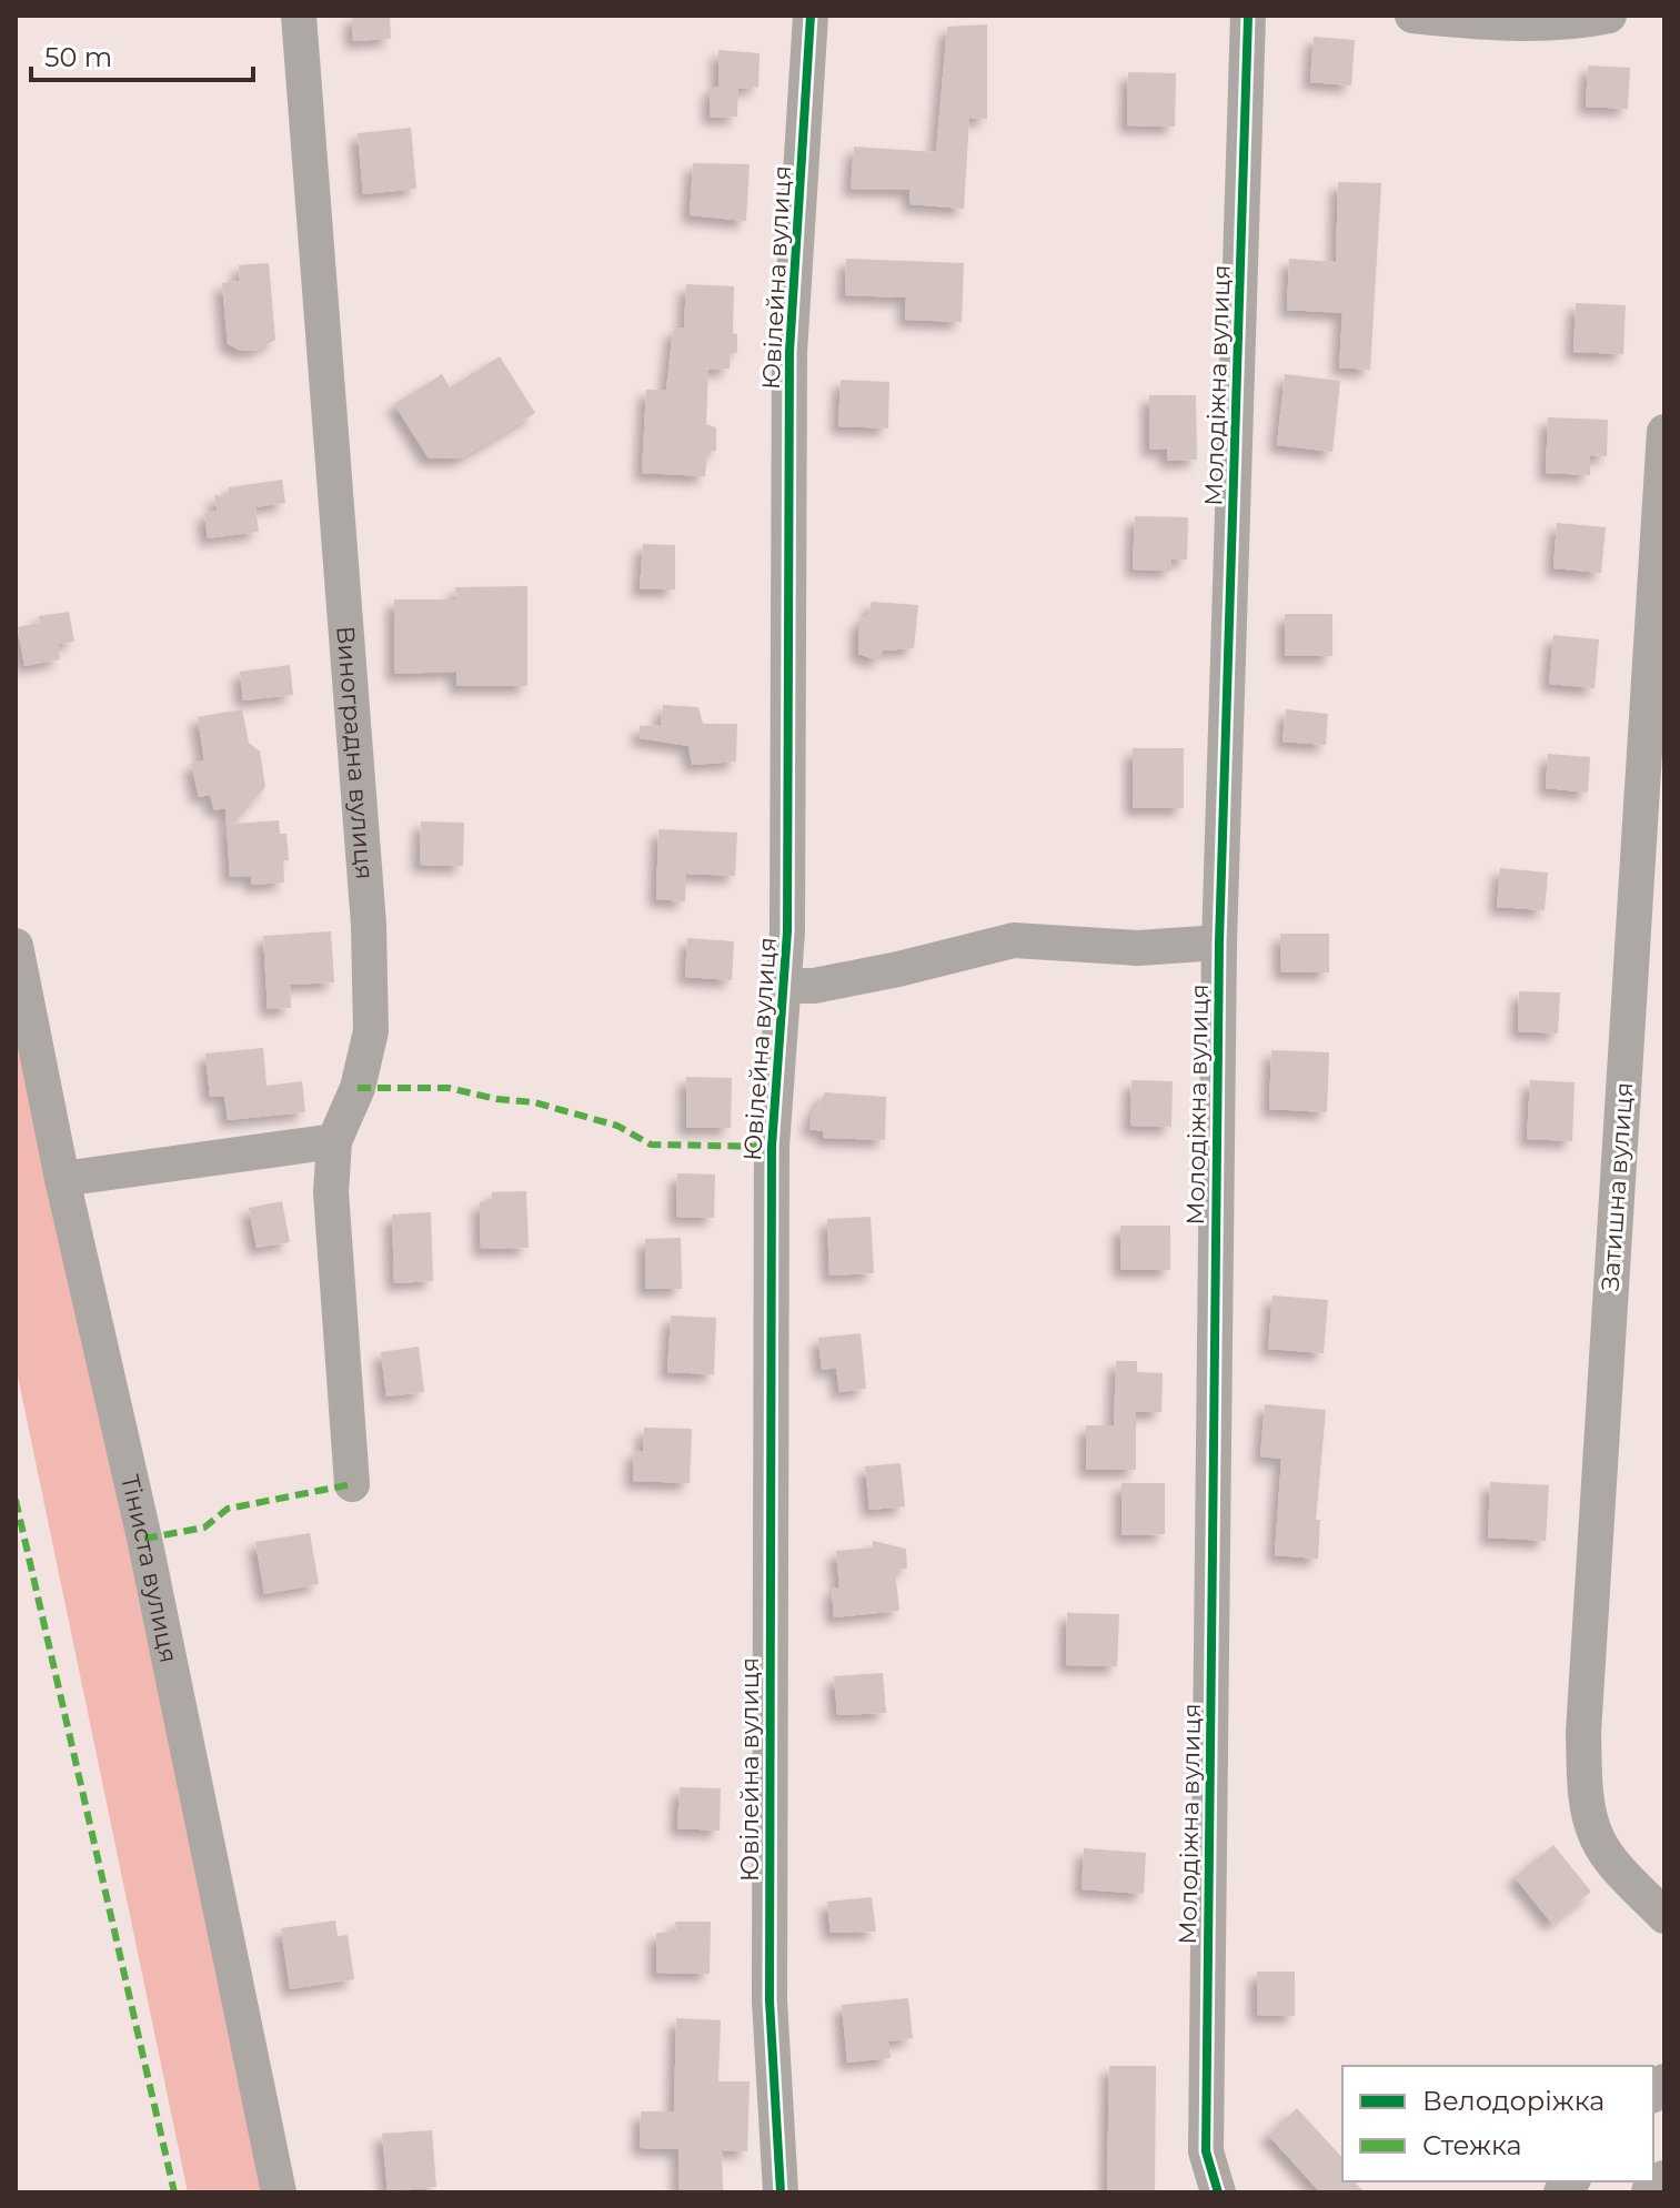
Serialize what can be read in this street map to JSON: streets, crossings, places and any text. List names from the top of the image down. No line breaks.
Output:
{"streets":{"street":["Ювілейна вулиця","Молодіжна вулиця","Виноградна вулиця","Затишна вулиця","Тіниста вулиця"]},"legend":["Велодоріжка","Стежка"],"scale_bar":"50 m"}
